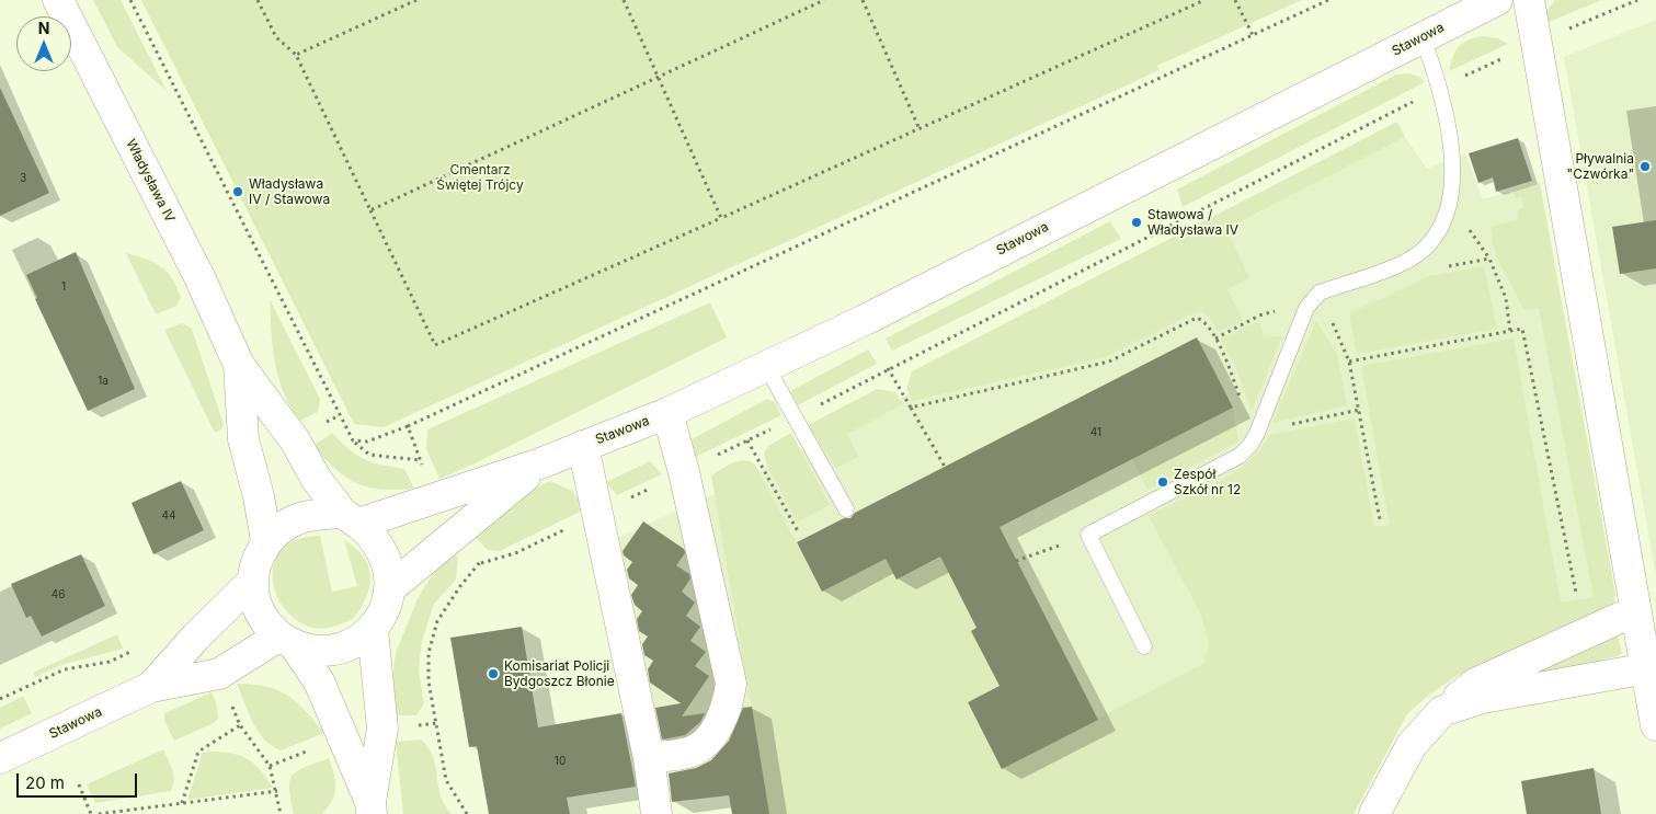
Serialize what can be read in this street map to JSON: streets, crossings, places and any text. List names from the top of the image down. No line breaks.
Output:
{"streets":{"street":["Stawowa","Władysława IV"]},"crossings":[["Stawowa","Władysława IV"]],"parks":["Cmentarz Świętej Trójcy"],"places":["Pływalnia \"Czwórka\"","Władysława IV / Stawowa","Stawowa / Władysława IV","Zespół Szkół nr 12","Komisariat Policji Bydgoszcz Błonie"],"house_numbers":["3","1","1a","41","44","46","10"],"scale_bar":"20 m","north":"top"}
